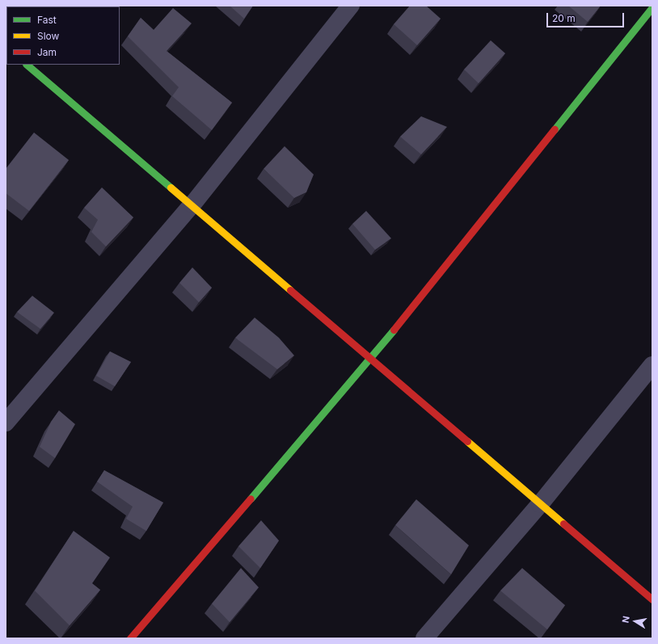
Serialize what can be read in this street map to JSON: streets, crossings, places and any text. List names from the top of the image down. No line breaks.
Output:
{"legend":["Fast","Slow","Jam"],"scale_bar":"20 m","north":"left"}
